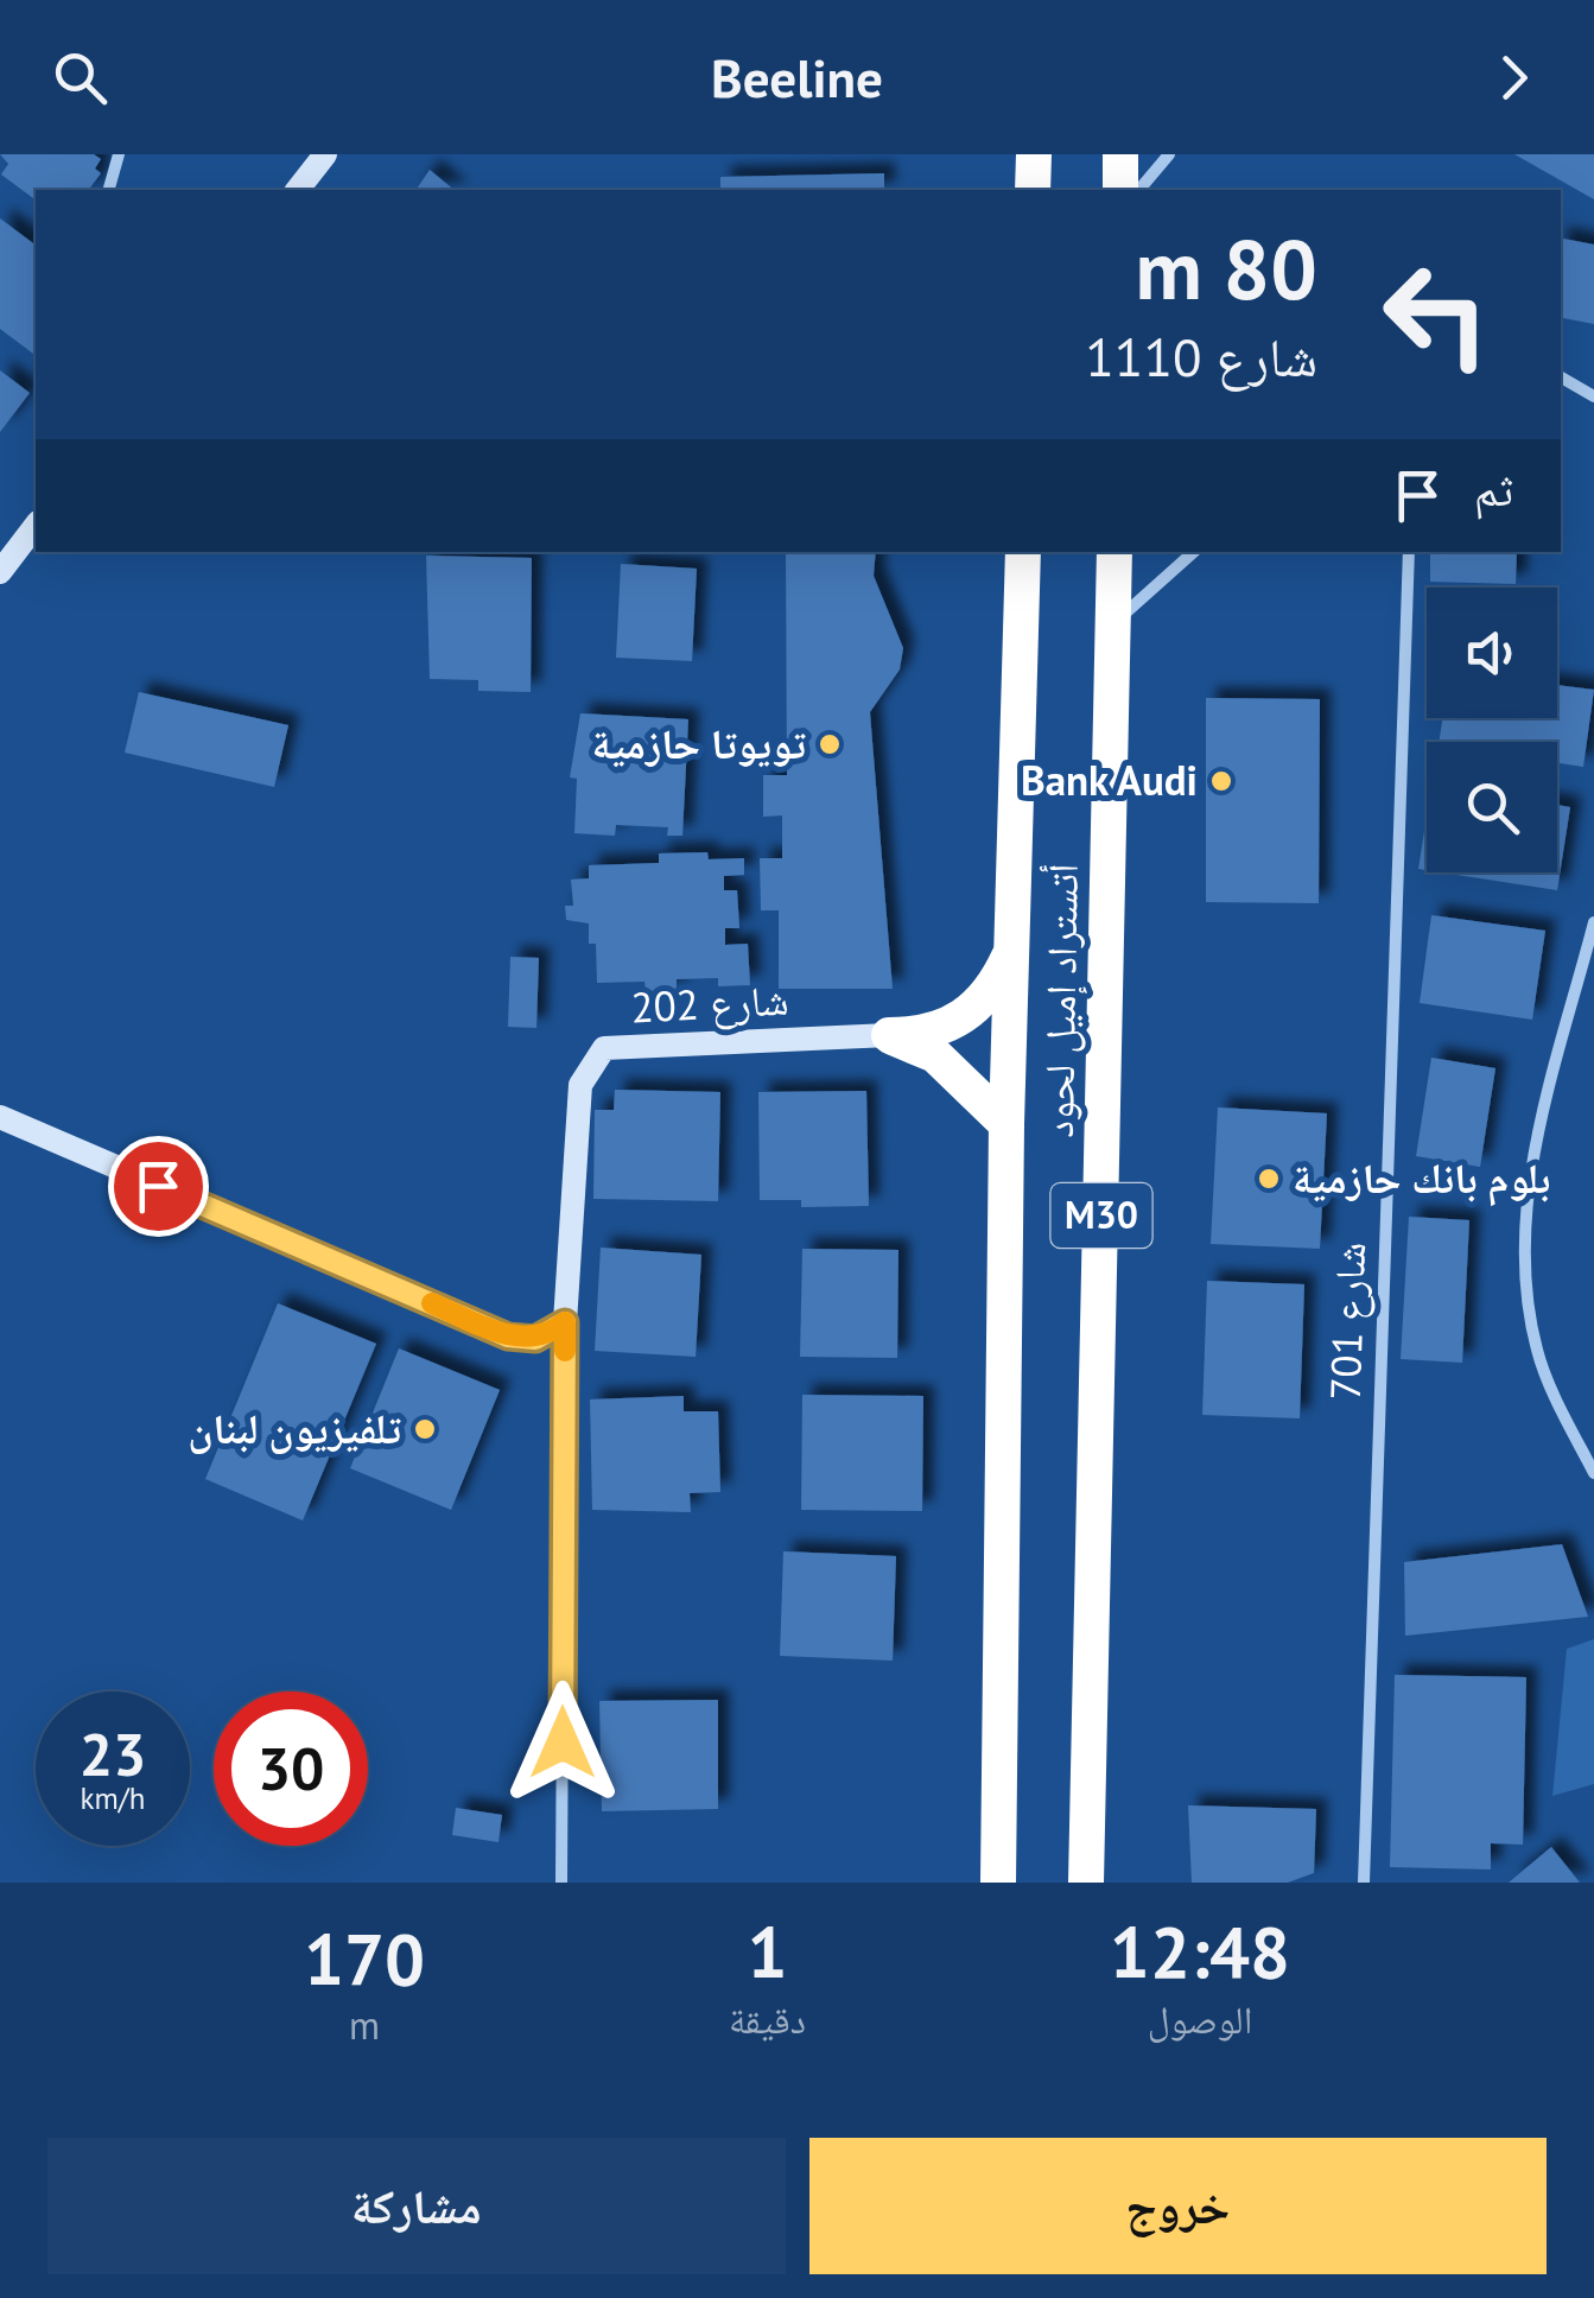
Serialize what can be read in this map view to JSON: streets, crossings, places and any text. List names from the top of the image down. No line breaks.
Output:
{"streets":{"highway":["أتستراد إميل لحود","M30"],"street":["شارع 202","شارع 701"]},"places":["تويوتا حازمية","Bank Audi","بلوم بانك حازمية","تلفيزيون لبنان"],"page":{"header":"Beeline","turn":["80 m","شارع 1110"],"then":"ثم","speed":"23 km/h","limit":"30","eta":["12:48","الوصول","1","دقيقة","170","m"],"buttons":["خروج","مشاركة"]}}
